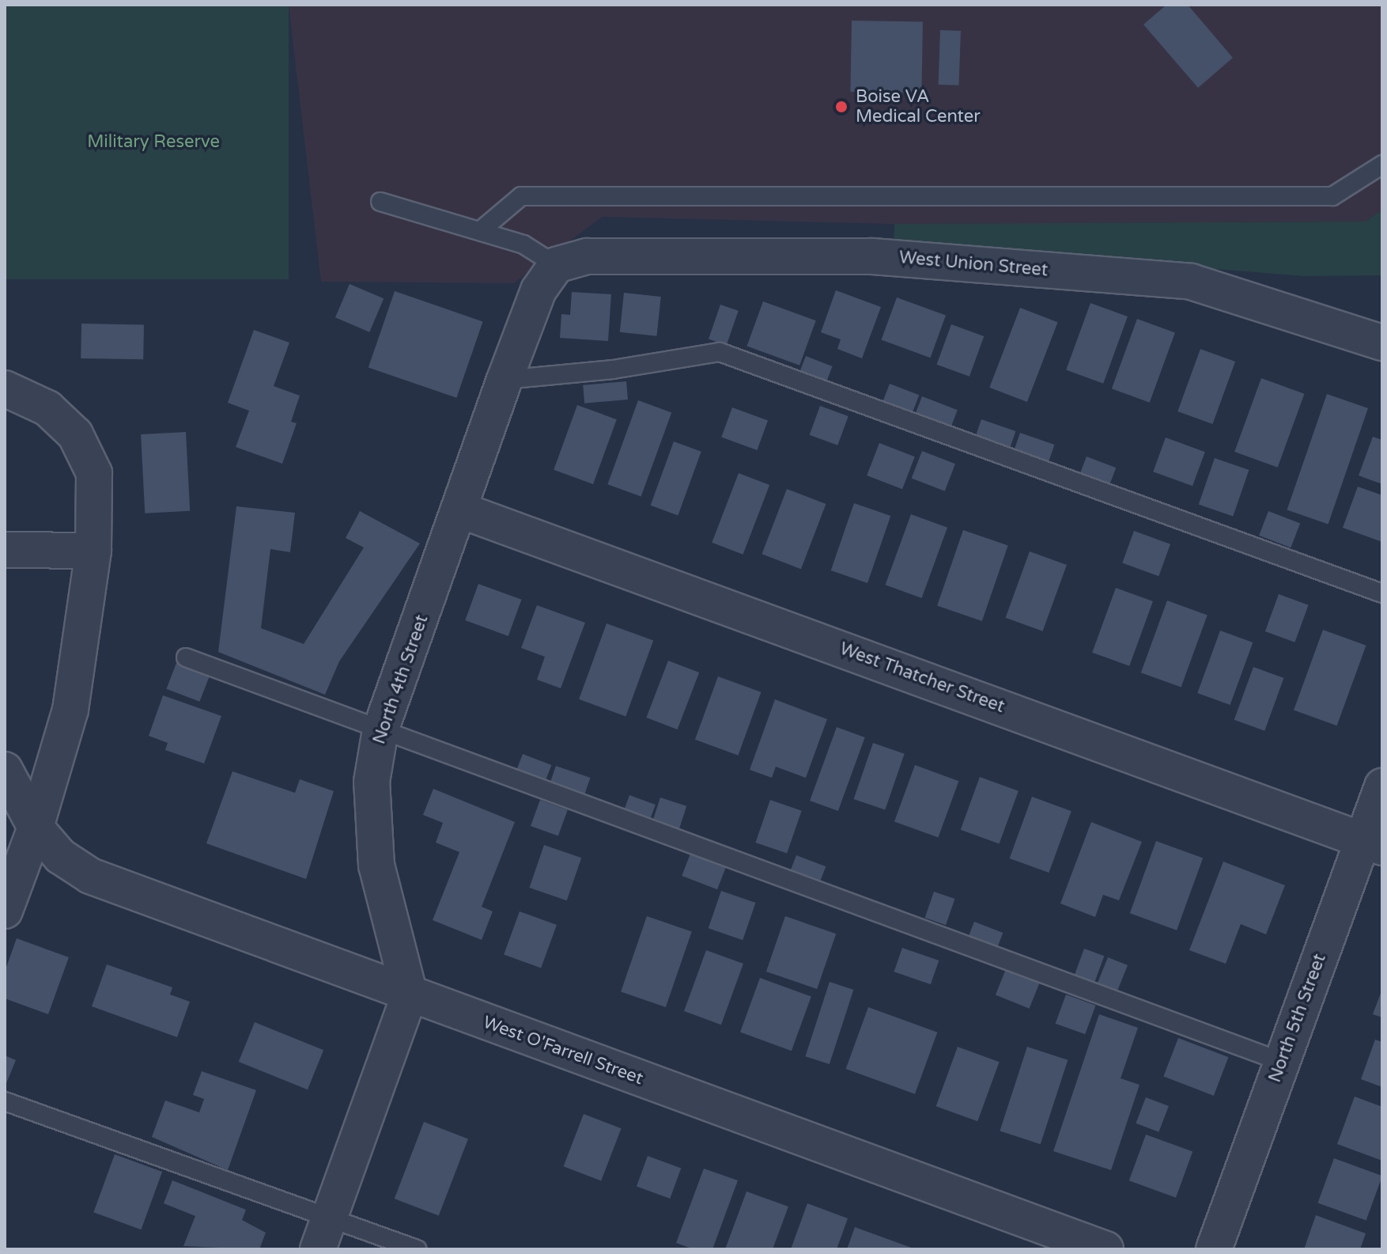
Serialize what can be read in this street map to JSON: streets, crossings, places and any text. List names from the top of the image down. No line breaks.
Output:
{"streets":{"street":["West Union Street","West Thatcher Street","North 4th Street","North 5th Street","West O'Farrell Street"]},"crossings":[["West Union Street","North 4th Street"],["West Thatcher Street","North 4th Street"],["West Thatcher Street","North 5th Street"],["North 4th Street","West O'Farrell Street"]],"parks":["Military Reserve"],"places":["Boise VA Medical Center"]}
